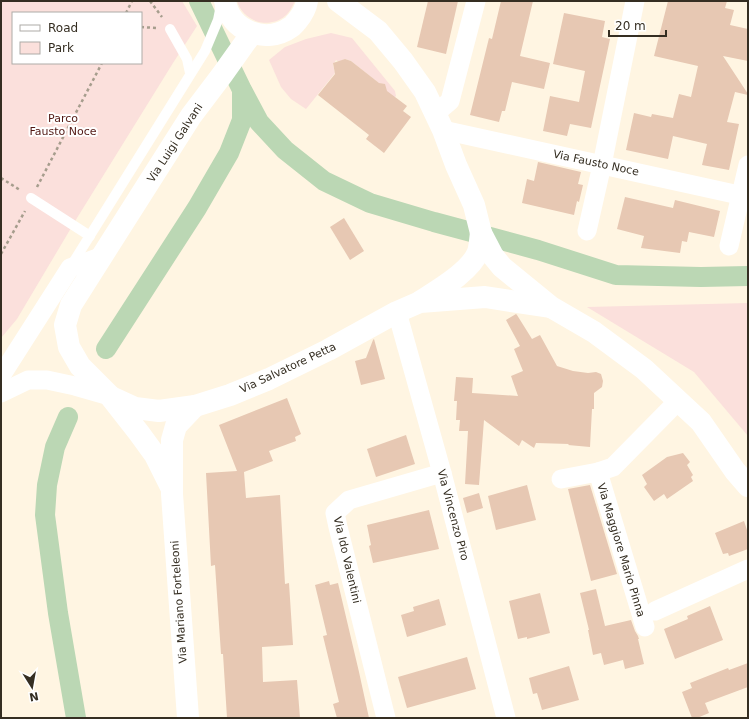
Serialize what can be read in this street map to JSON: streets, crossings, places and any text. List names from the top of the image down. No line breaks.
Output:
{"streets":{"street":["Via Luigi Galvani","Via Fausto Noce","Via Salvatore Petta","Via Vincenzo Piro","Via Maggiore Mario Pinna","Via Ido Valentini","Via Mariano Forteleoni"]},"crossings":[["Via Luigi Galvani","Via Salvatore Petta"],["Via Luigi Galvani","Via Mariano Forteleoni"],["Via Salvatore Petta","Via Vincenzo Piro"],["Via Salvatore Petta","Via Maggiore Mario Pinna"],["Via Salvatore Petta","Via Mariano Forteleoni"],["Via Vincenzo Piro","Via Ido Valentini"]],"parks":["Parco Fausto Noce"],"legend":["Road","Park"],"scale_bar":"20 m","north":"bottom"}
